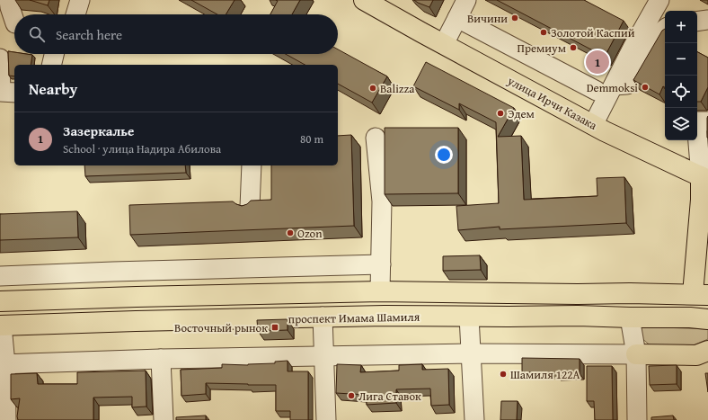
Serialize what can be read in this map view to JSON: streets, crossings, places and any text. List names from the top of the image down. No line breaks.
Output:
{"streets":{"main road":["улица Ирчи Казака","проспект Имама Шамиля"]},"places":{"other":["Вичини","Золотой Каспий","Премиум","Demmoksi","Balizza","Эдем","Ozon","Шамиля 122А","Лига Ставок"],"transit":["Восточный рынок"]},"page":{"map_buttons":["+","−"],"search":"Search here","pins":"1","heading":"Nearby","list":[{"mark":"1","name":"Зазеркалье","note":"School · улица Надира Абилова","value":"80 m"}]}}
